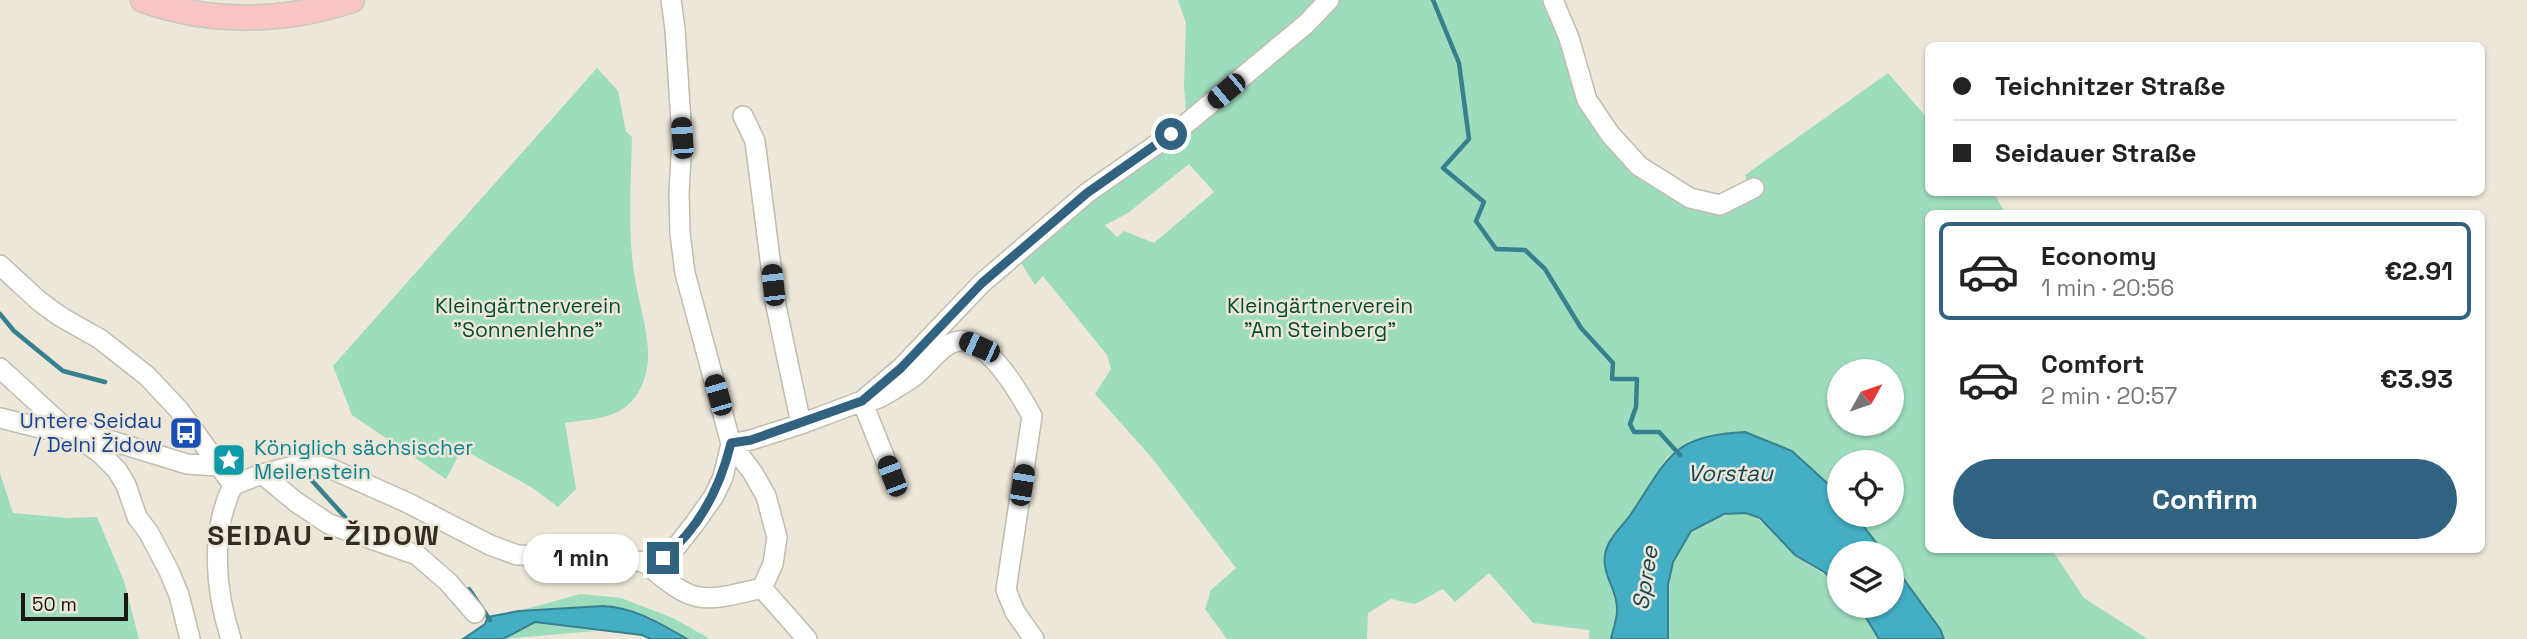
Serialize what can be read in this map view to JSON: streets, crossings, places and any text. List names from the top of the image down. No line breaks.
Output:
{"districts":["SEIDAU - ŽIDOW"],"water":["Vorstau","Spree"],"parks":["Kleingärtnerverein \"Sonnenlehne\"","Kleingärtnerverein \"Am Steinberg\""],"places":{"bus stop":["Untere Seidau / Delni Židow"],"place":["Königlich sächsischer Meilenstein"]},"scale_bar":"50 m","north":"top right","page":{"banner":["Teichnitzer Straße","Seidauer Straße"],"list":[{"name":"Economy","note":"1 min · 20:56","value":"€2.91"},{"name":"Comfort","note":"2 min · 20:57","value":"€3.93"}],"buttons":"Confirm","bubble":"1 min","scale":"50 m"}}
